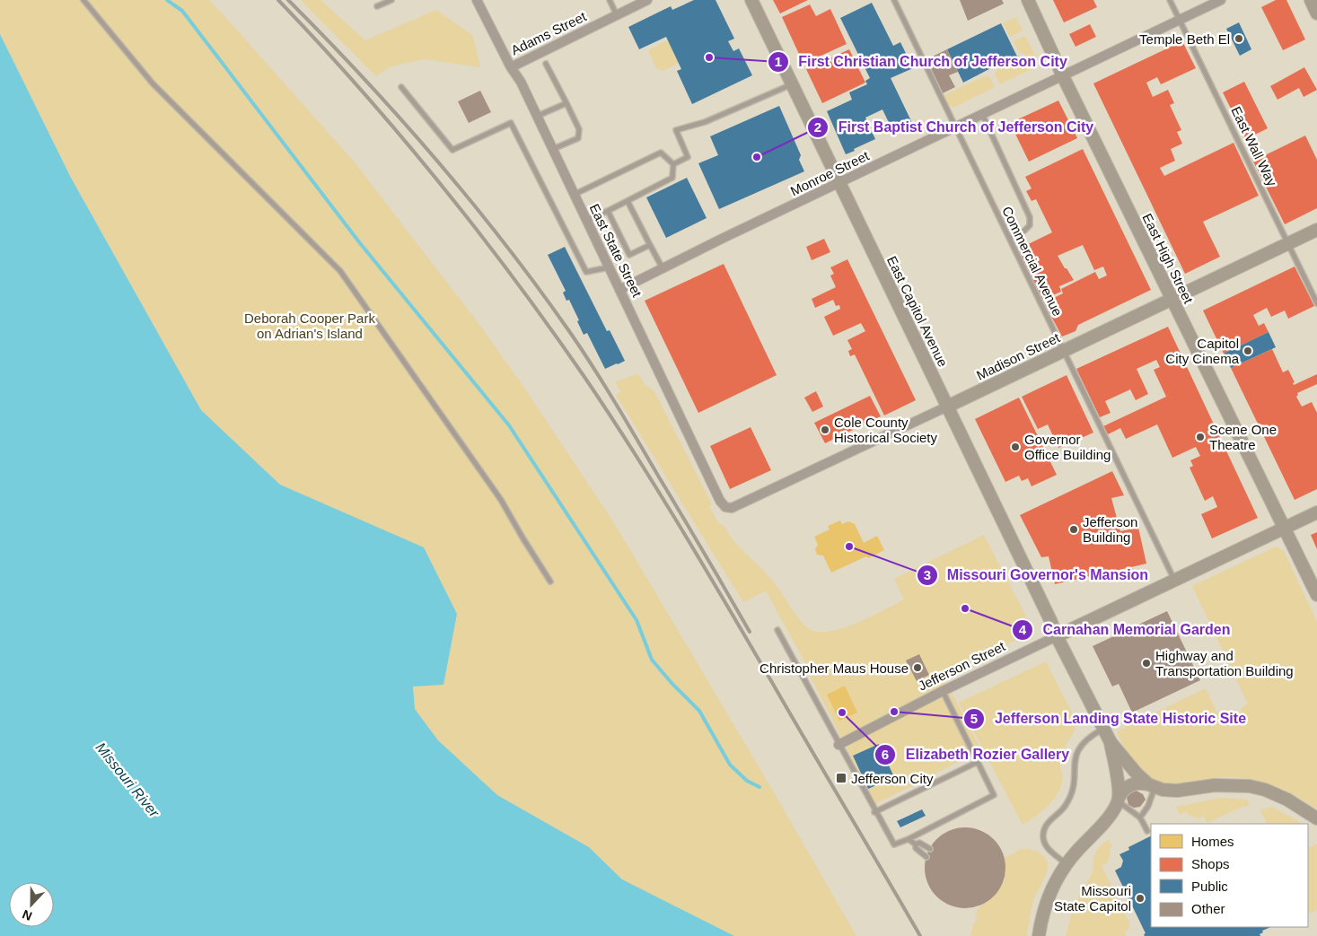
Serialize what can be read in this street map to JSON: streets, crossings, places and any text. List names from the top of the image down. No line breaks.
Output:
{"streets":{"street":["Adams Street","Monroe Street","East State Street","East High Street","East Capitol Avenue","Madison Street","Jefferson Street"],"lane":["East Wall Way","Commercial Avenue"]},"crossings":[["Adams Street","East State Street"],["East Wall Way","Monroe Street"],["East Wall Way","Madison Street"],["Monroe Street","East State Street"],["Monroe Street","East High Street"],["Monroe Street","Commercial Avenue"],["Monroe Street","East Capitol Avenue"],["East State Street","Madison Street"],["East High Street","Madison Street"],["East High Street","Jefferson Street"],["Commercial Avenue","Madison Street"],["Commercial Avenue","Jefferson Street"],["East Capitol Avenue","Madison Street"],["East Capitol Avenue","Jefferson Street"]],"water":["Missouri River"],"parks":["Deborah Cooper Park on Adrian's Island"],"places":{"other":["Temple Beth El","First Christian Church of Jefferson City","First Baptist Church of Jefferson City","Capitol City Cinema","Cole County Historical Society","Scene One Theatre","Governor Office Building","Jefferson Building","Missouri Governor's Mansion","Carnahan Memorial Garden","Highway and Transportation Building","Christopher Maus House","Jefferson Landing State Historic Site","Elizabeth Rozier Gallery","Missouri State Capitol"],"transit":["Jefferson City"]},"legend":["Homes","Shops","Public","Other"],"north":"bottom"}
